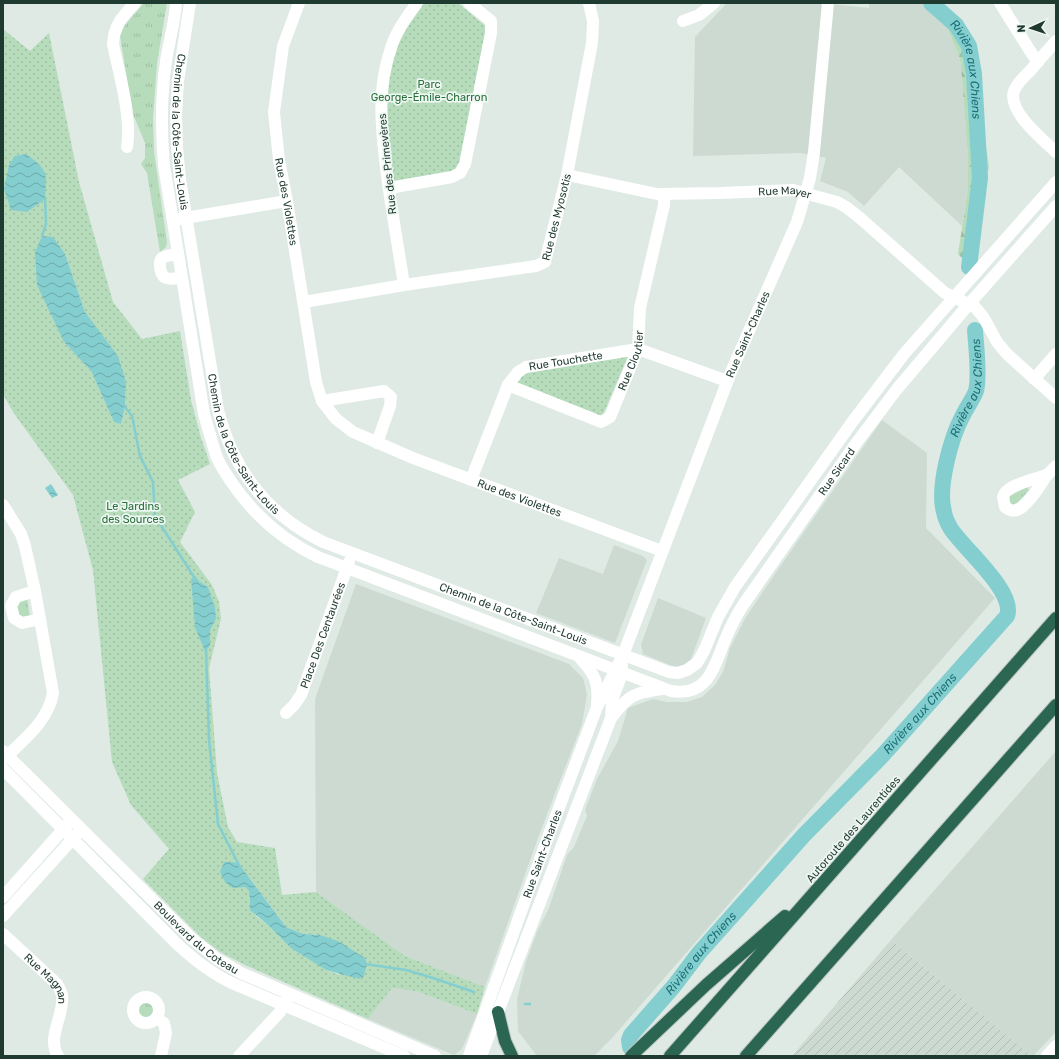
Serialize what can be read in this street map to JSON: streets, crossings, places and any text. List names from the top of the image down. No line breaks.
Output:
{"streets":{"highway":["Autoroute des Laurentides"],"street":["Chemin de la Côte-Saint-Louis","Rue des Primevères","Rue Mayer","Rue des Violettes","Rue des Myosotis","Rue Saint-Charles","Rue Cloutier","Rue Touchette","Rue Sicard","Place Des Centaurées","Boulevard du Coteau","Rue Magnan"]},"crossings":[["Chemin de la Côte-Saint-Louis","Rue Saint-Charles"],["Chemin de la Côte-Saint-Louis","Rue Sicard"],["Chemin de la Côte-Saint-Louis","Place Des Centaurées"],["Rue des Primevères","Rue des Myosotis"],["Rue Mayer","Rue des Myosotis"],["Rue Mayer","Rue Saint-Charles"],["Rue Mayer","Rue Cloutier"],["Rue Mayer","Rue Sicard"],["Rue des Violettes","Rue des Myosotis"],["Rue des Violettes","Rue Saint-Charles"],["Rue des Violettes","Rue Touchette"],["Rue Saint-Charles","Rue Touchette"],["Rue Saint-Charles","Rue Sicard"],["Rue Cloutier","Rue Touchette"]],"water":["Rivière aux Chiens"],"parks":["Parc George-Émile-Charron","Le Jardins des Sources"],"north":"left"}
